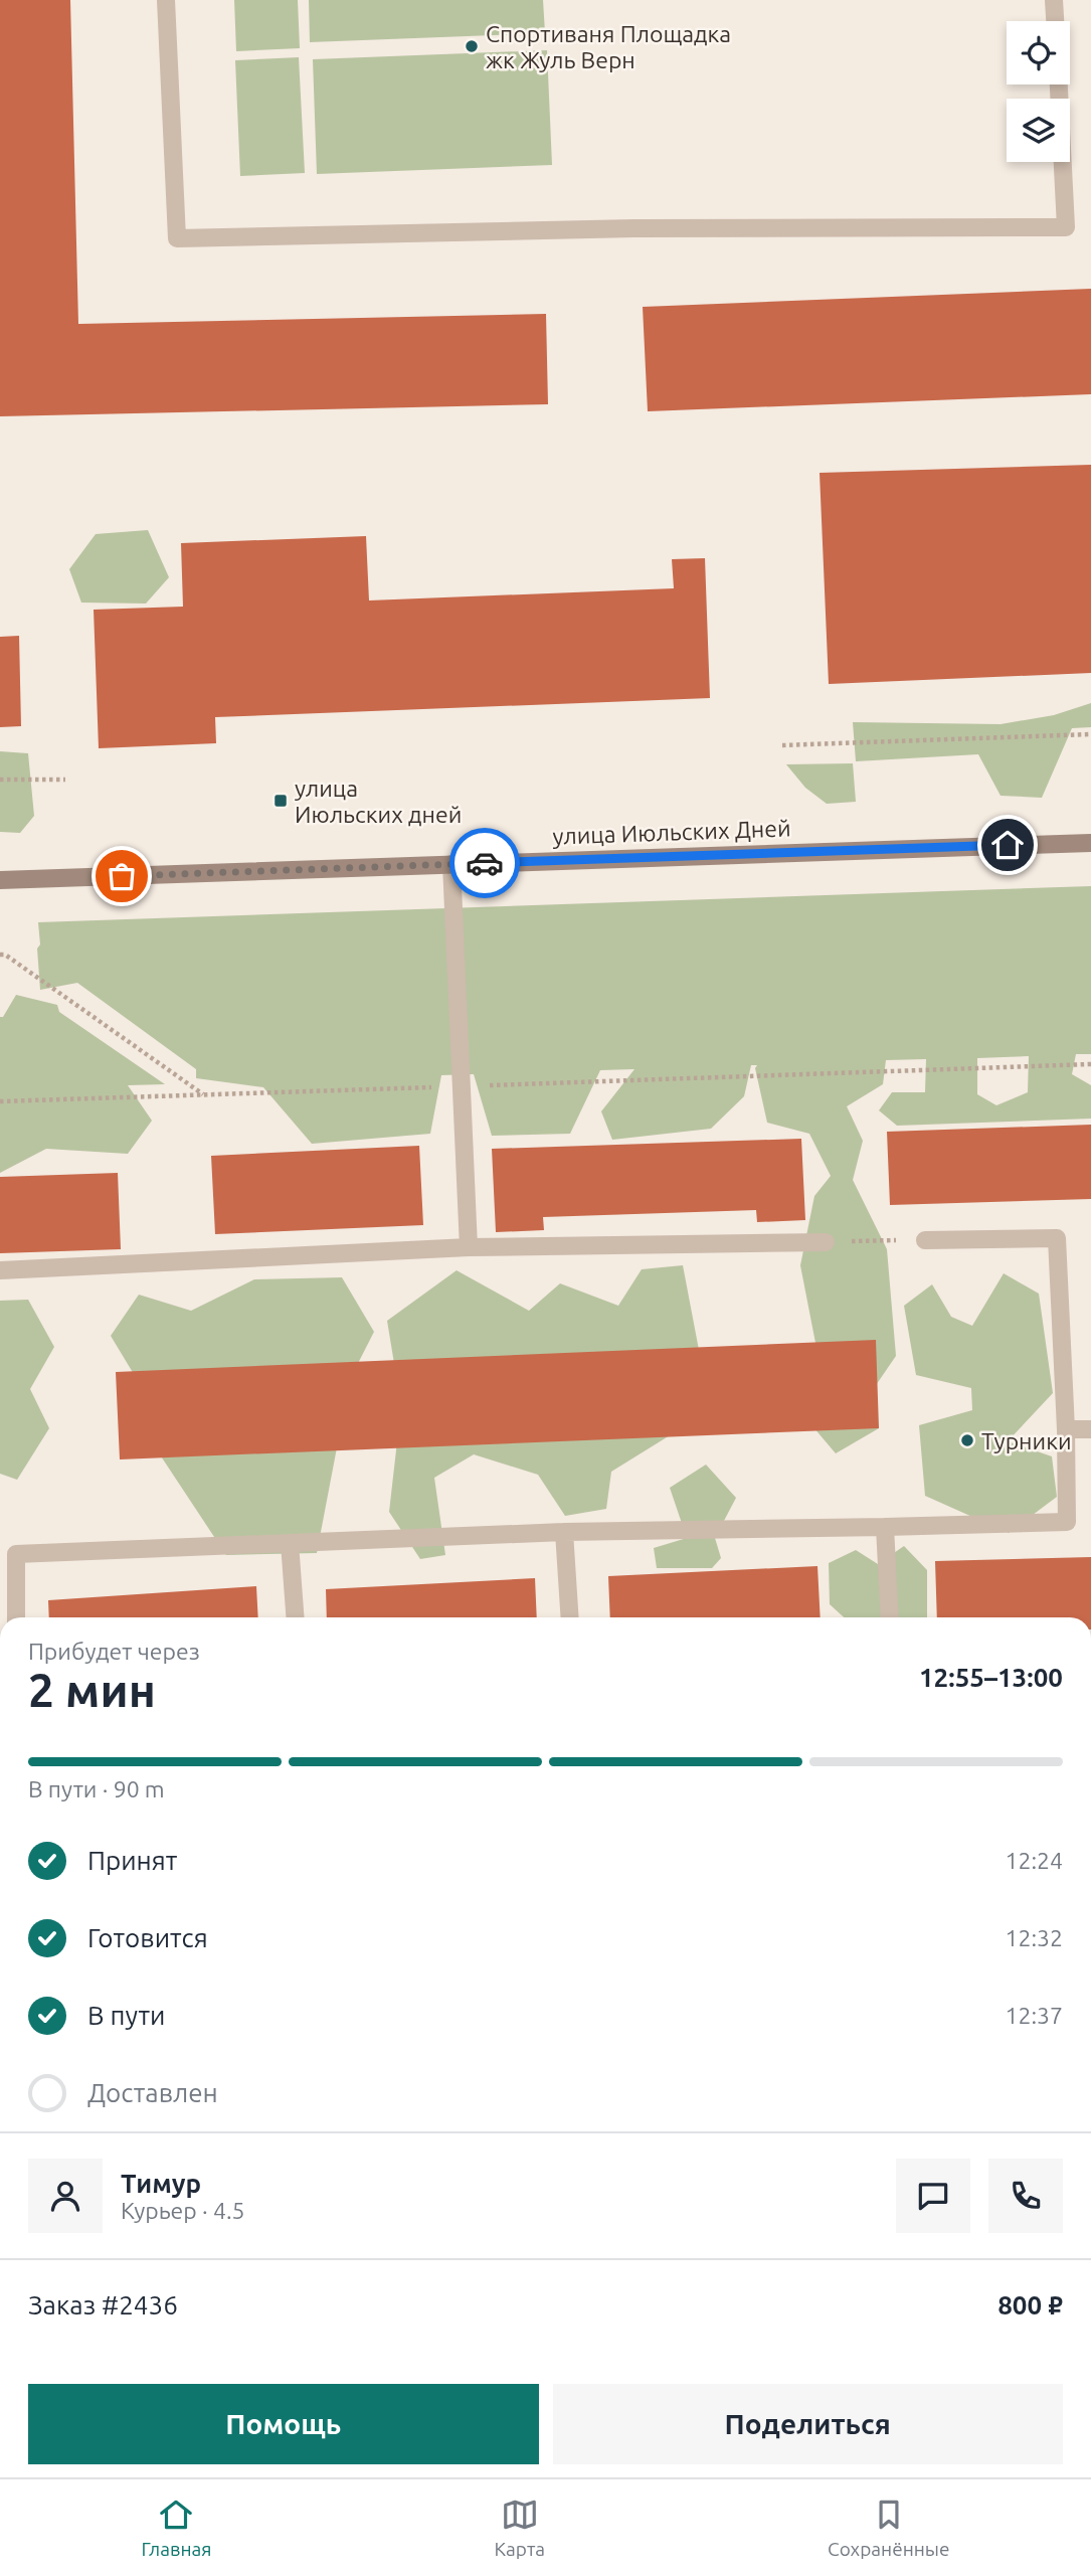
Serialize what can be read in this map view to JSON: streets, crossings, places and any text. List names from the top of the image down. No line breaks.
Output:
{"streets":{"street":["улица Июльских Дней"]},"places":{"other":["Спортиваня Площадка жк Жуль Верн","Турники"],"transit":["улица Июльских дней"]},"page":{"heading":["2 мин","Прибудет через","12:55–13:00"],"panel":["Тимур","Курьер · 4.5","Заказ #2436","800 ₽"],"bar":"В пути · 90 m","list":[["Принят","12:24"],["Готовится","12:32"],["В пути","12:37"],"Доставлен"],"buttons":["Помощь","Поделиться"],"tabs":["Главная","Карта","Сохранённые"]}}
